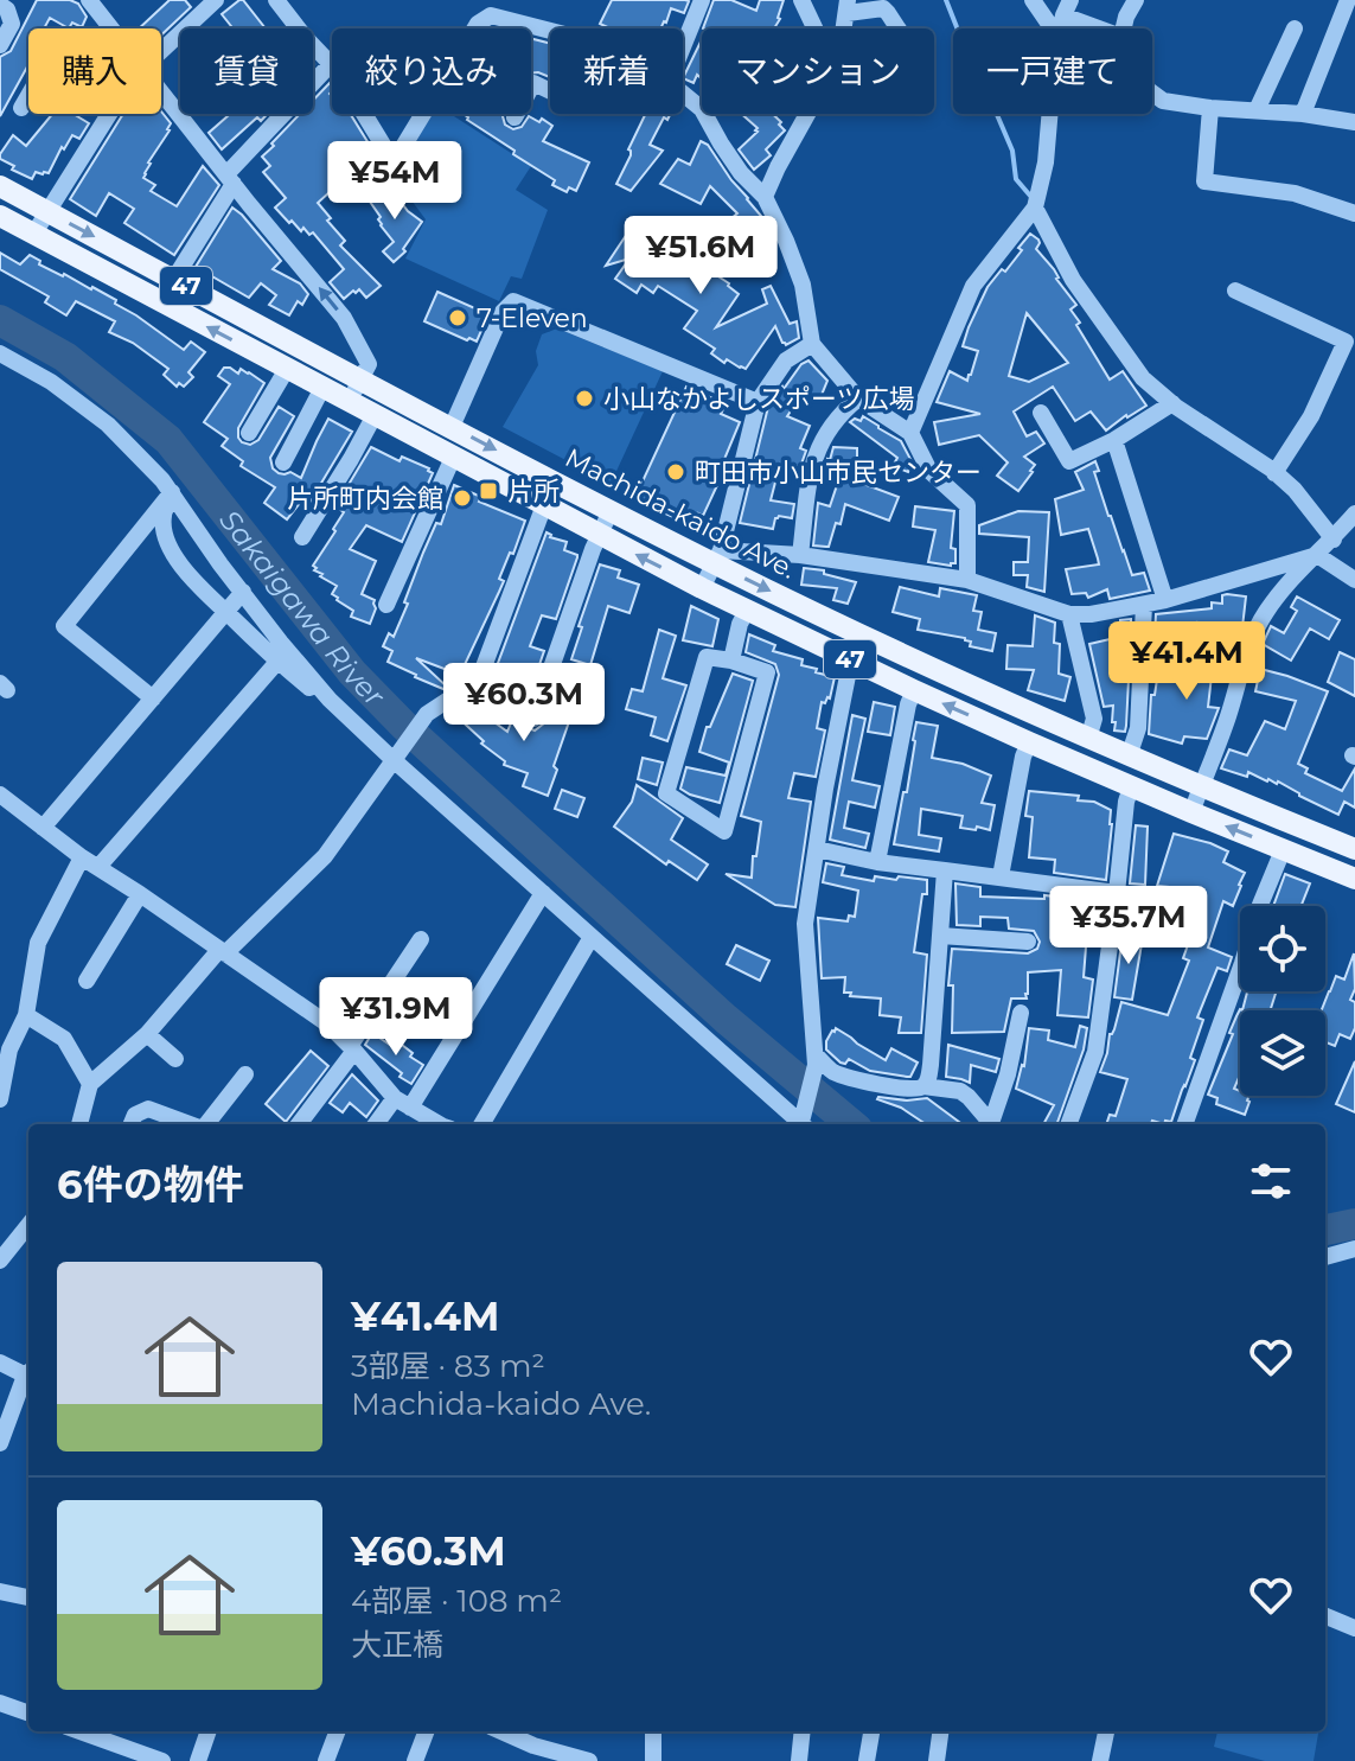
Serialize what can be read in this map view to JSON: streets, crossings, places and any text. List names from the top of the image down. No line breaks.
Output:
{"streets":{"main road":["47","Machida-kaido Ave."]},"water":["Sakaigawa River"],"places":{"other":["7-Eleven","小山なかよしスポーツ広場","町田市小山市民センター","片所町内会館"],"transit":["片所"]},"page":{"chip":["購入","賃貸","絞り込み","新着","マンション","一戸建て"],"price":["¥54M","¥51.6M","¥41.4M","¥60.3M","¥35.7M","¥31.9M"],"heading":"6件の物件","list":[{"name":"¥41.4M","note":"3部屋 · 83 m² · Machida-kaido Ave."},{"name":"¥60.3M","note":"4部屋 · 108 m² · 大正橋"}]}}
